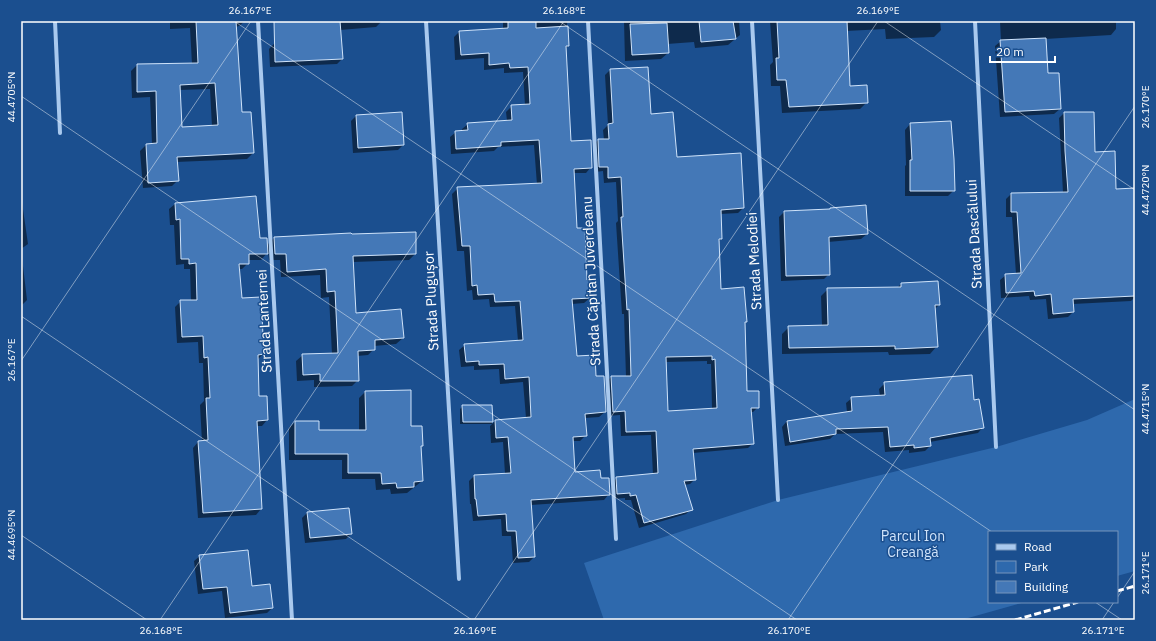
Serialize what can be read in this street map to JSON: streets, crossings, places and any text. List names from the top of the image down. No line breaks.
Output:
{"streets":{"street":["Strada Dascălului","Strada Melodiei","Strada Căpitan Juverdeanu","Strada Plugușor","Strada Lanternei"]},"parks":["Parcul Ion Creangă"],"legend":["Road","Park","Building"],"scale_bar":"20 m","coordinates":["26.167°E","26.168°E","26.169°E","44.4705°N","26.170°E","44.4720°N","44.4715°N","44.4695°N","26.171°E"]}
